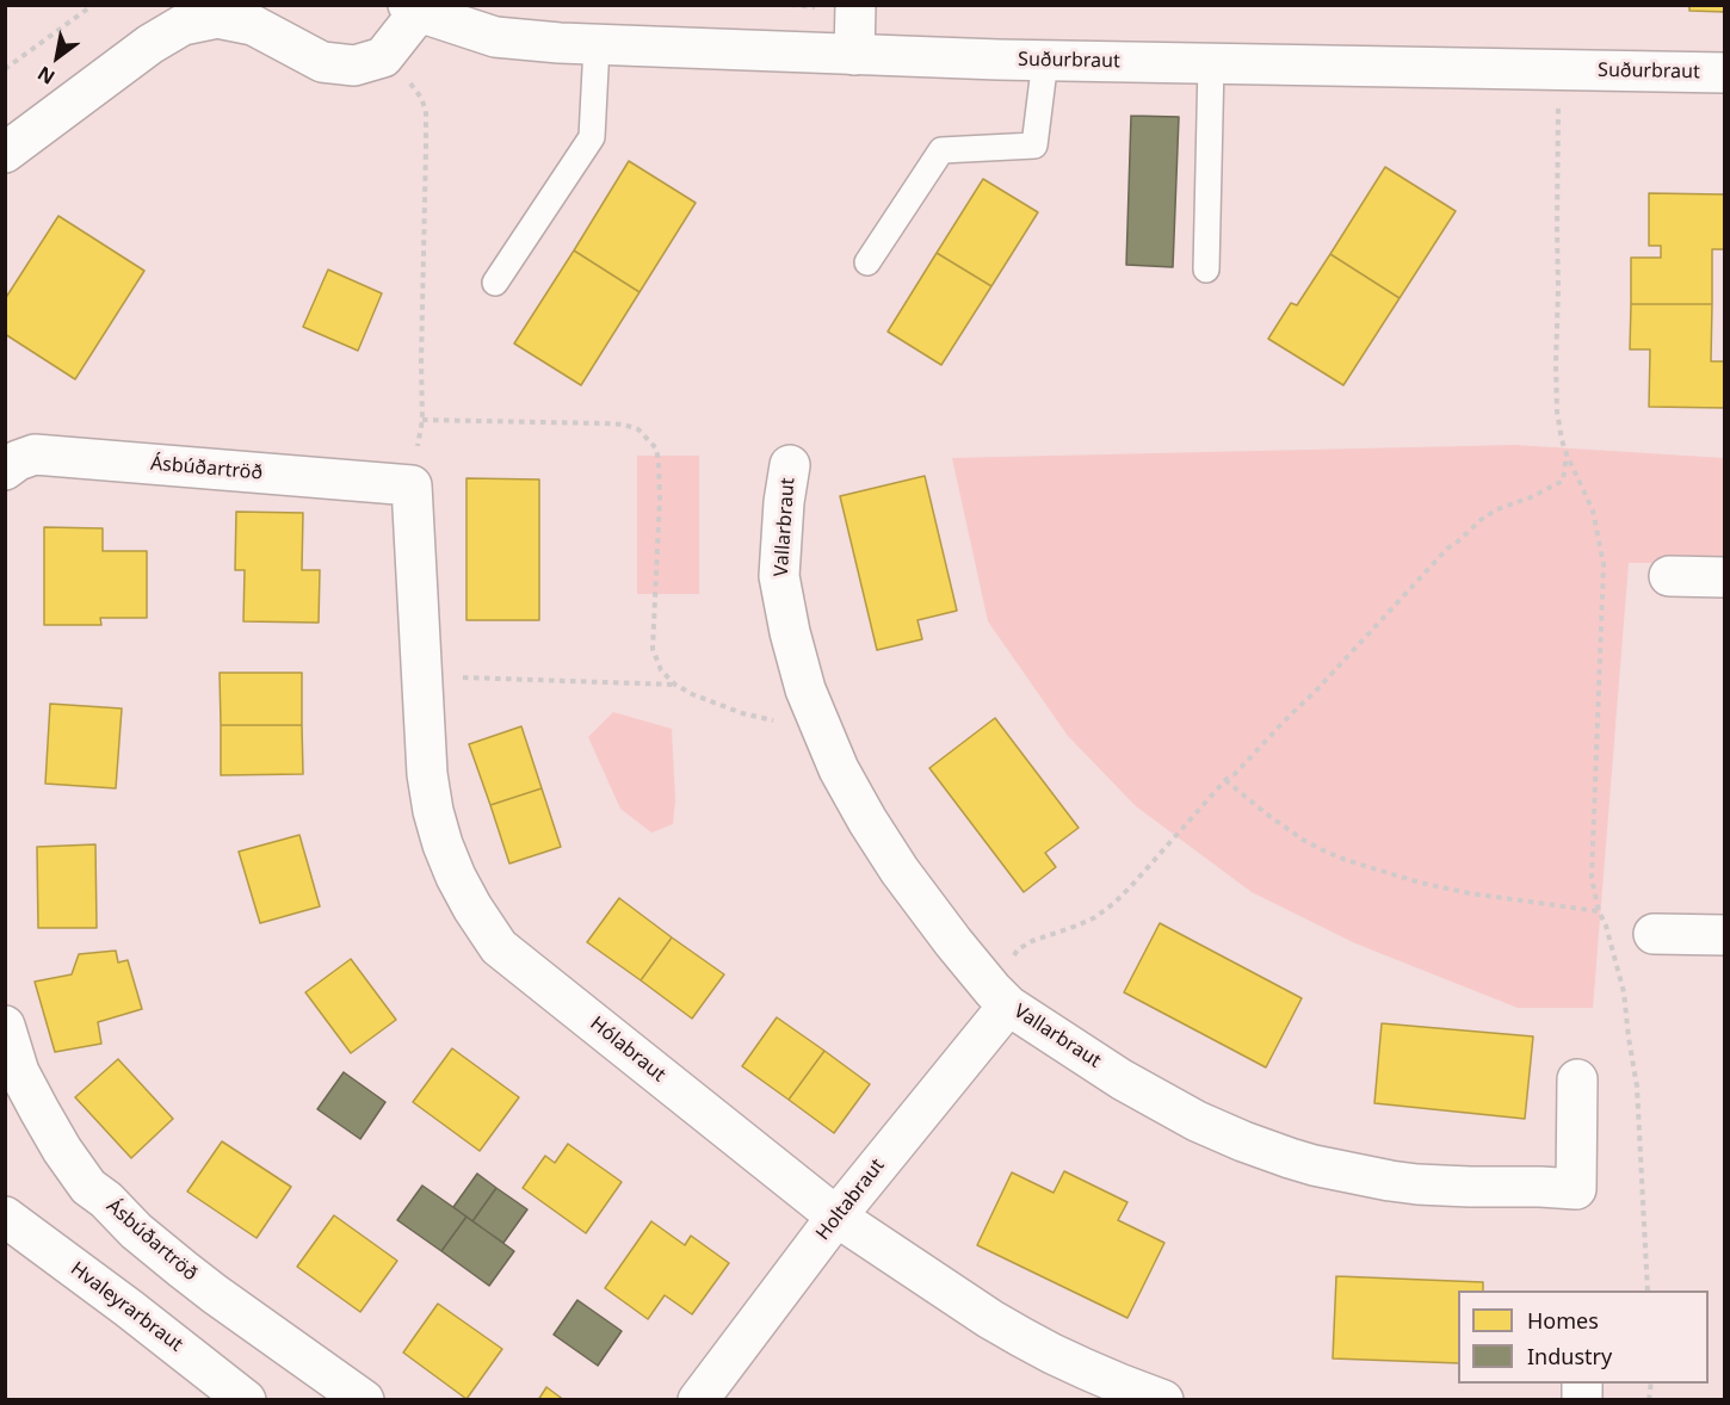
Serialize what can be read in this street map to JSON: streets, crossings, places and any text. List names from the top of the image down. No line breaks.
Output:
{"streets":{"street":["Suðurbraut","Ásbúðartröð","Vallarbraut","Hólabraut","Holtabraut","Hvaleyrarbraut"]},"crossings":[["Ásbúðartröð","Hólabraut"],["Vallarbraut","Holtabraut"],["Hólabraut","Holtabraut"]],"legend":["Homes","Industry"],"north":"bottom left"}
